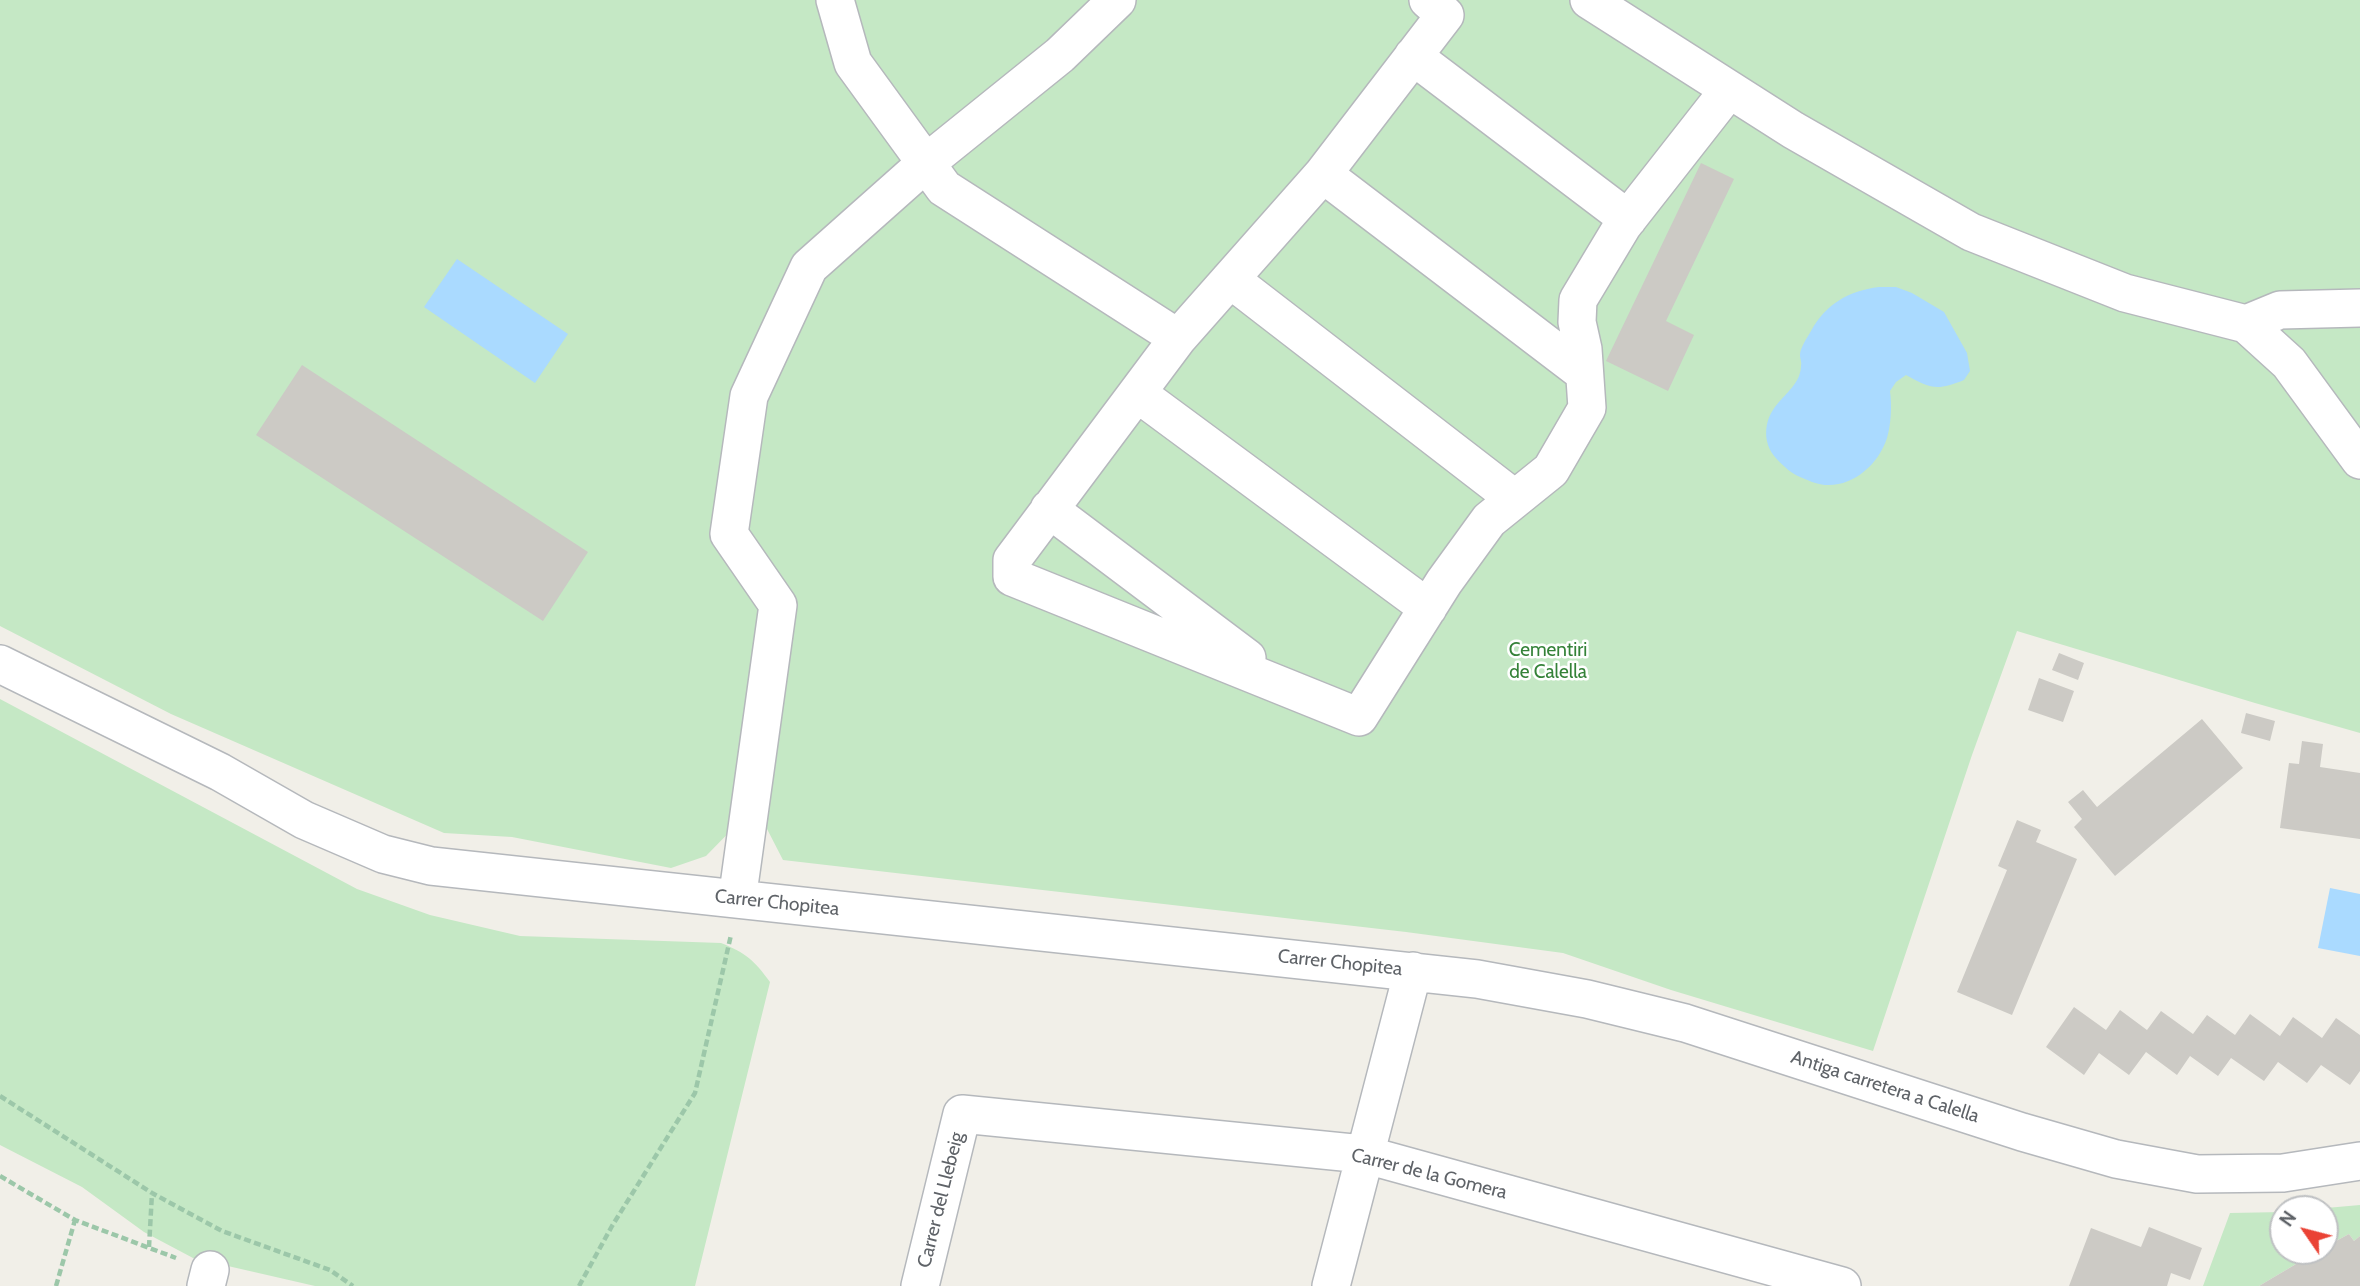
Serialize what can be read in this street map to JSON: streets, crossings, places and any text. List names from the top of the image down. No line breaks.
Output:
{"streets":{"street":["Carrer Chopitea","Antiga carretera a Calella","Carrer de la Gomera","Carrer del Llebeig"]},"crossings":[["Carrer Chopitea","Antiga carretera a Calella"],["Carrer de la Gomera","Carrer del Llebeig"]],"parks":["Cementiri de Calella"],"north":"top left"}
